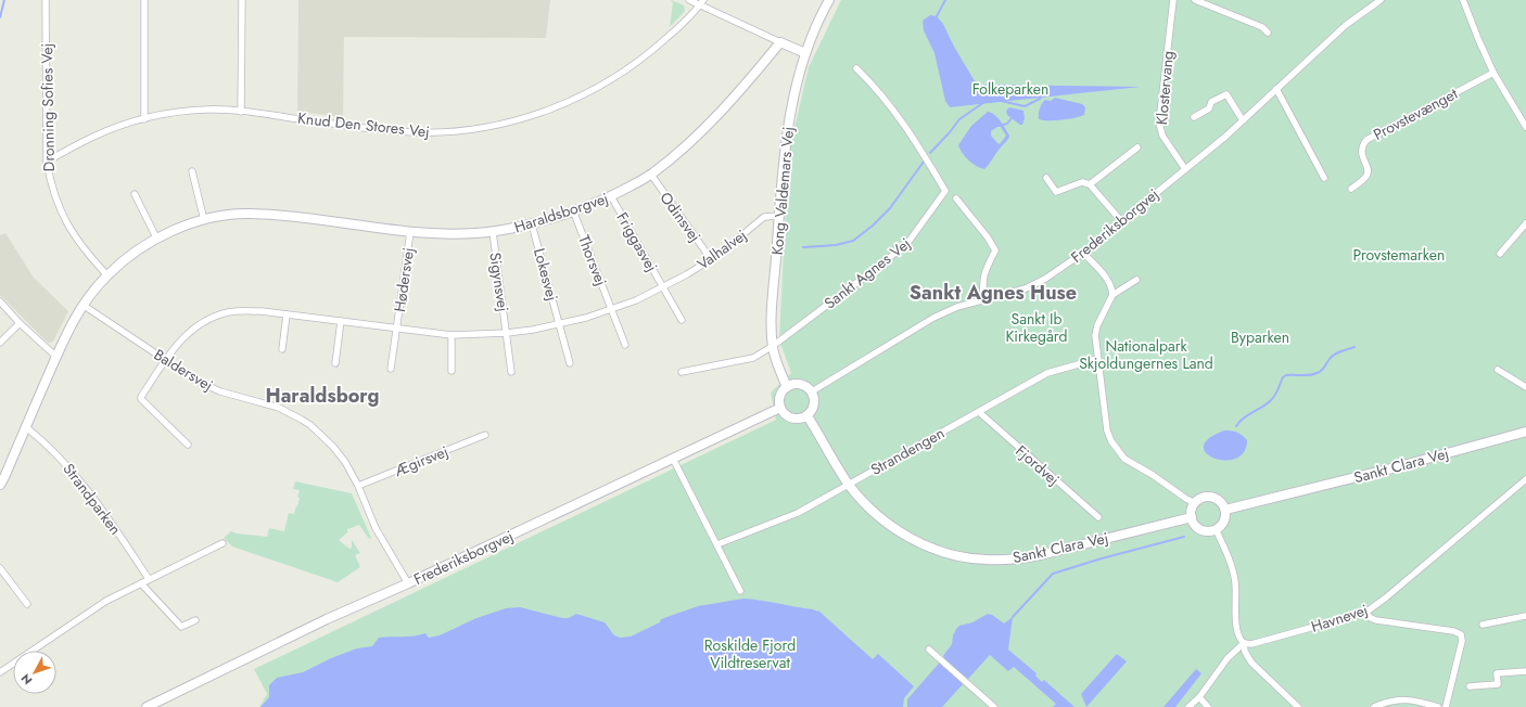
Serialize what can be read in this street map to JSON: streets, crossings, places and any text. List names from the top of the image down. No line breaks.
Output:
{"streets":{"street":["Klostervang","Dronning Sofies Vej","Provstevænget","Knud Den Stores Vej","Kong Valdemars Vej","Haraldsborgvej","Odinsvej","Frederiksborgvej","Friggasvej","Valhalvej","Thorsvej","Sankt Agnes Vej","Lokesvej","Hødersvej","Sigynsvej","Baldersvej","Strandengen","Ægirsvej","Fjordvej","Sankt Clara Vej","Strandparken","Havnevej"]},"crossings":[["Klostervang","Frederiksborgvej"],["Dronning Sofies Vej","Knud Den Stores Vej"],["Dronning Sofies Vej","Haraldsborgvej"],["Kong Valdemars Vej","Frederiksborgvej"],["Kong Valdemars Vej","Valhalvej"],["Kong Valdemars Vej","Sankt Agnes Vej"],["Kong Valdemars Vej","Sankt Clara Vej"],["Haraldsborgvej","Odinsvej"],["Haraldsborgvej","Friggasvej"],["Haraldsborgvej","Thorsvej"],["Haraldsborgvej","Lokesvej"],["Haraldsborgvej","Hødersvej"],["Haraldsborgvej","Sigynsvej"],["Haraldsborgvej","Baldersvej"],["Haraldsborgvej","Strandparken"],["Odinsvej","Valhalvej"],["Frederiksborgvej","Baldersvej"],["Frederiksborgvej","Sankt Clara Vej"],["Friggasvej","Valhalvej"],["Valhalvej","Thorsvej"],["Valhalvej","Lokesvej"],["Valhalvej","Hødersvej"],["Valhalvej","Sigynsvej"],["Valhalvej","Baldersvej"],["Baldersvej","Ægirsvej"],["Strandengen","Fjordvej"],["Strandengen","Sankt Clara Vej"]],"districts":["Sankt Agnes Huse","Haraldsborg"],"parks":["Folkeparken","Provstemarken","Sankt Ib Kirkegård","Byparken","Nationalpark Skjoldungernes Land","Roskilde Fjord Vildtreservat"],"north":"bottom left"}
